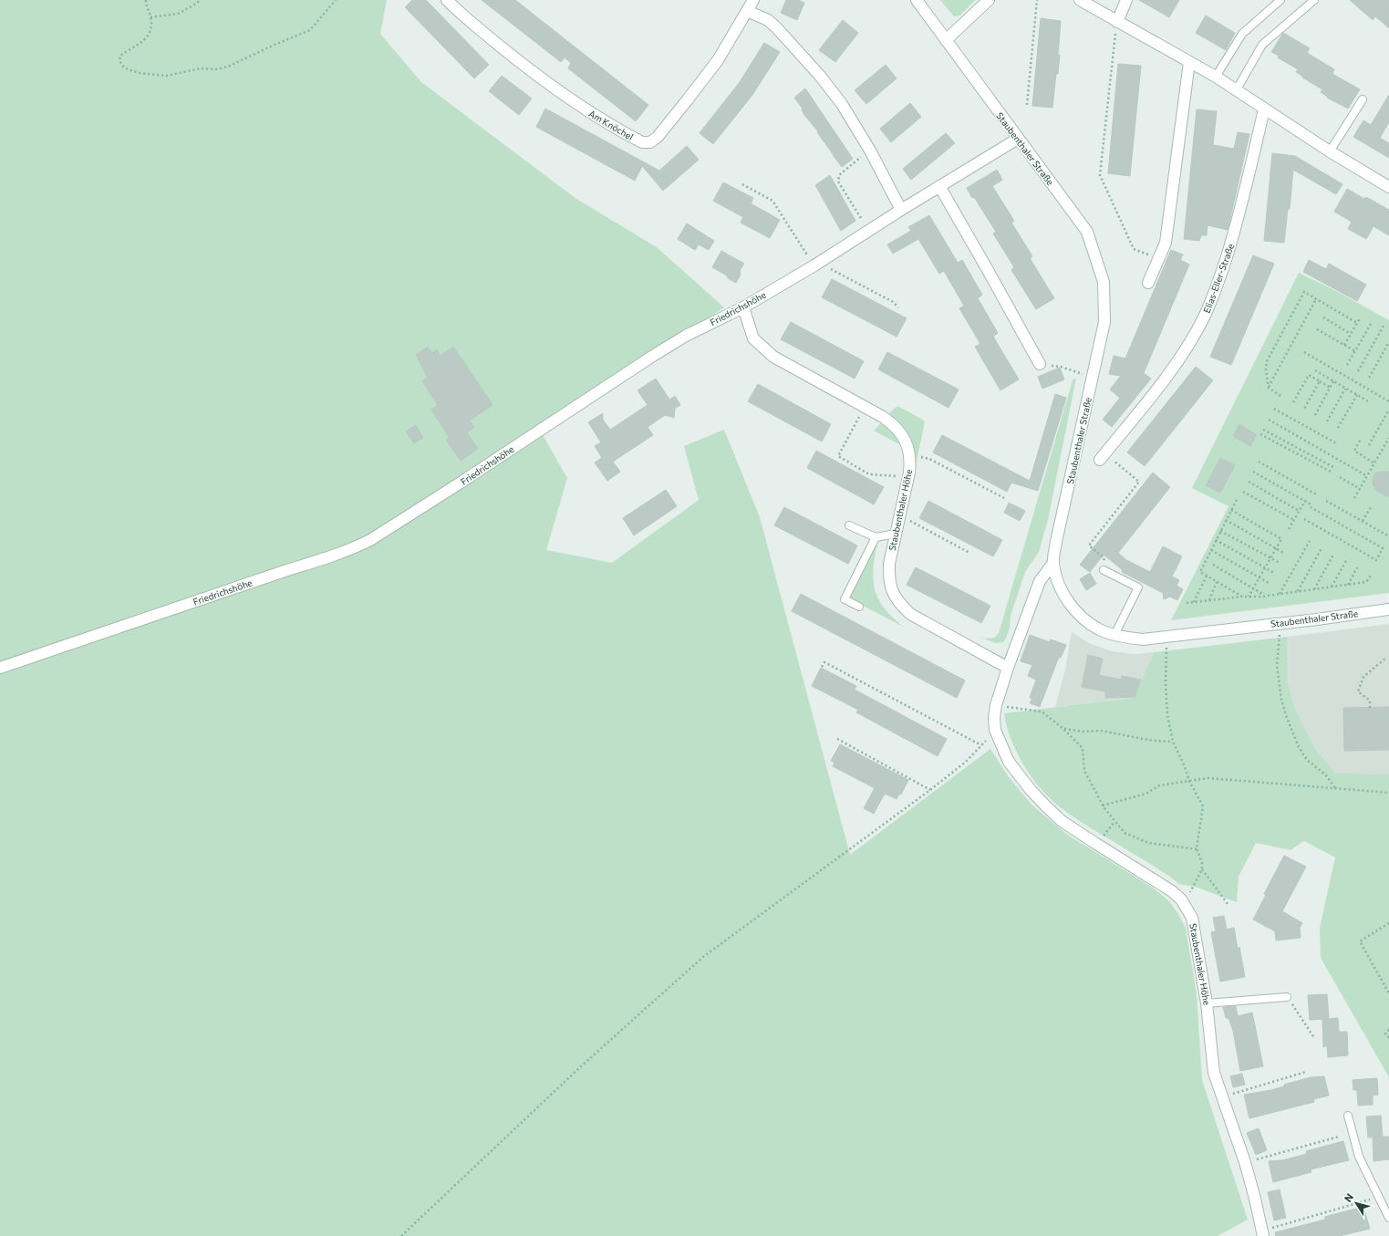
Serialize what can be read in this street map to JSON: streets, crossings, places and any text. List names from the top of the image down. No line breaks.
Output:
{"streets":{"street":["Am Knöchel","Staubenthaler Straße","Elias-Eller-Straße","Friedrichshöhe","Staubenthaler Höhe"]},"crossings":[["Staubenthaler Straße","Friedrichshöhe"],["Staubenthaler Straße","Staubenthaler Höhe"],["Friedrichshöhe","Staubenthaler Höhe"]],"north":"top left"}
